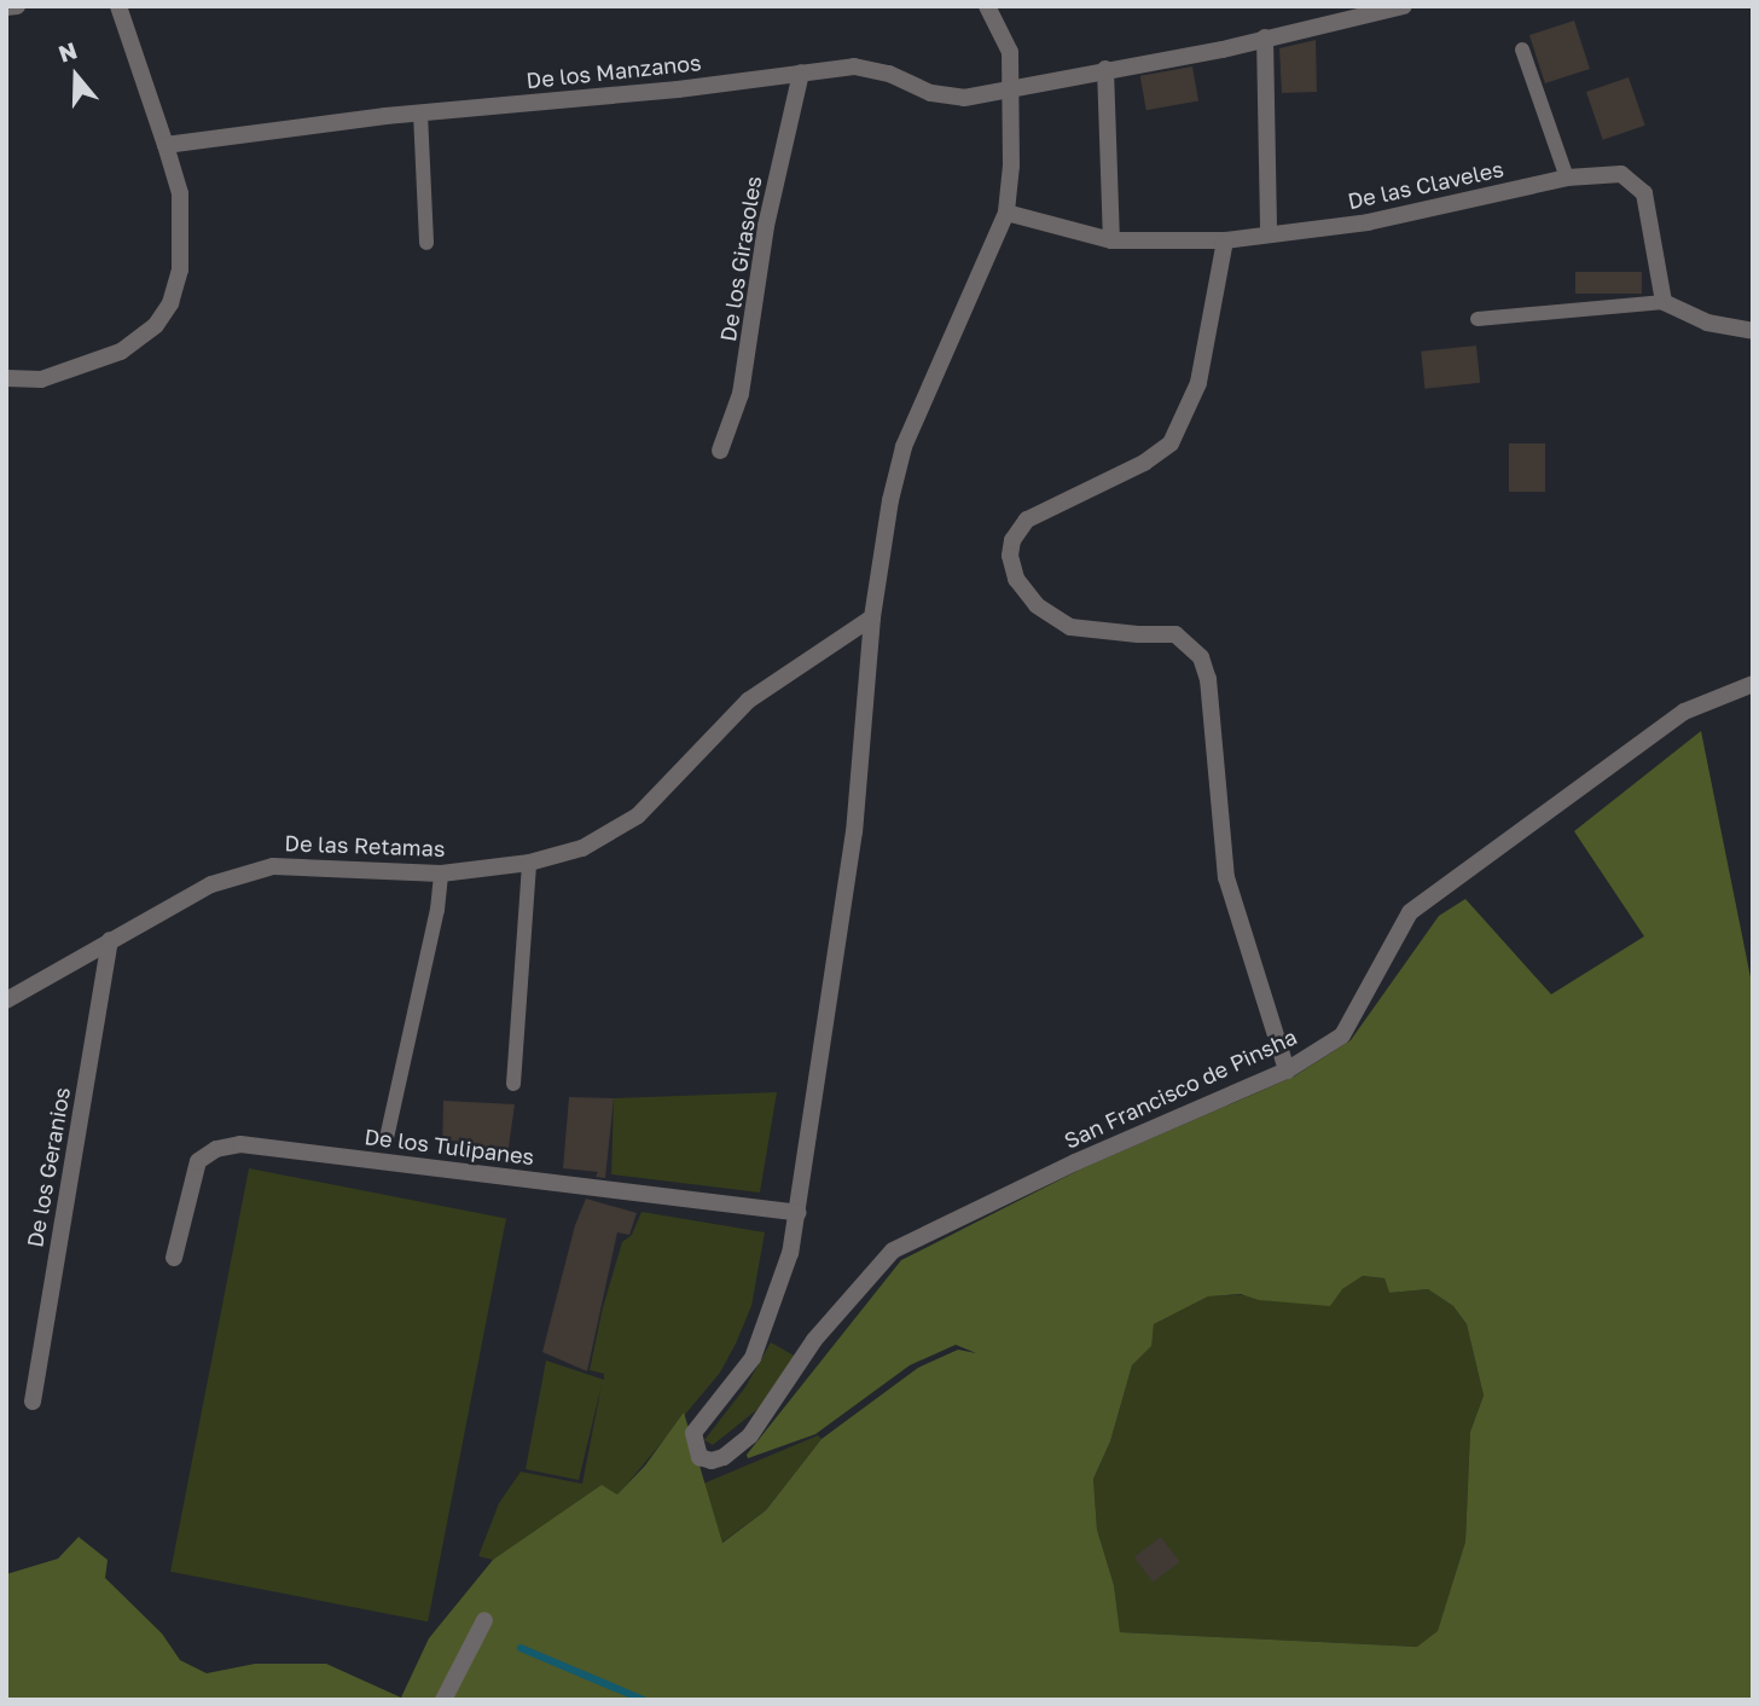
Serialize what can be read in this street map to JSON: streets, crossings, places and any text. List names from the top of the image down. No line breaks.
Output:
{"streets":{"street":["De los Manzanos","De las Claveles","De los Girasoles","De las Retamas","San Francisco de Pinsha","De los Tulipanes","De los Geranios"]},"crossings":[["De los Manzanos","De los Girasoles"],["De las Retamas","De los Geranios"],["San Francisco de Pinsha","De los Tulipanes"]],"north":"top"}
